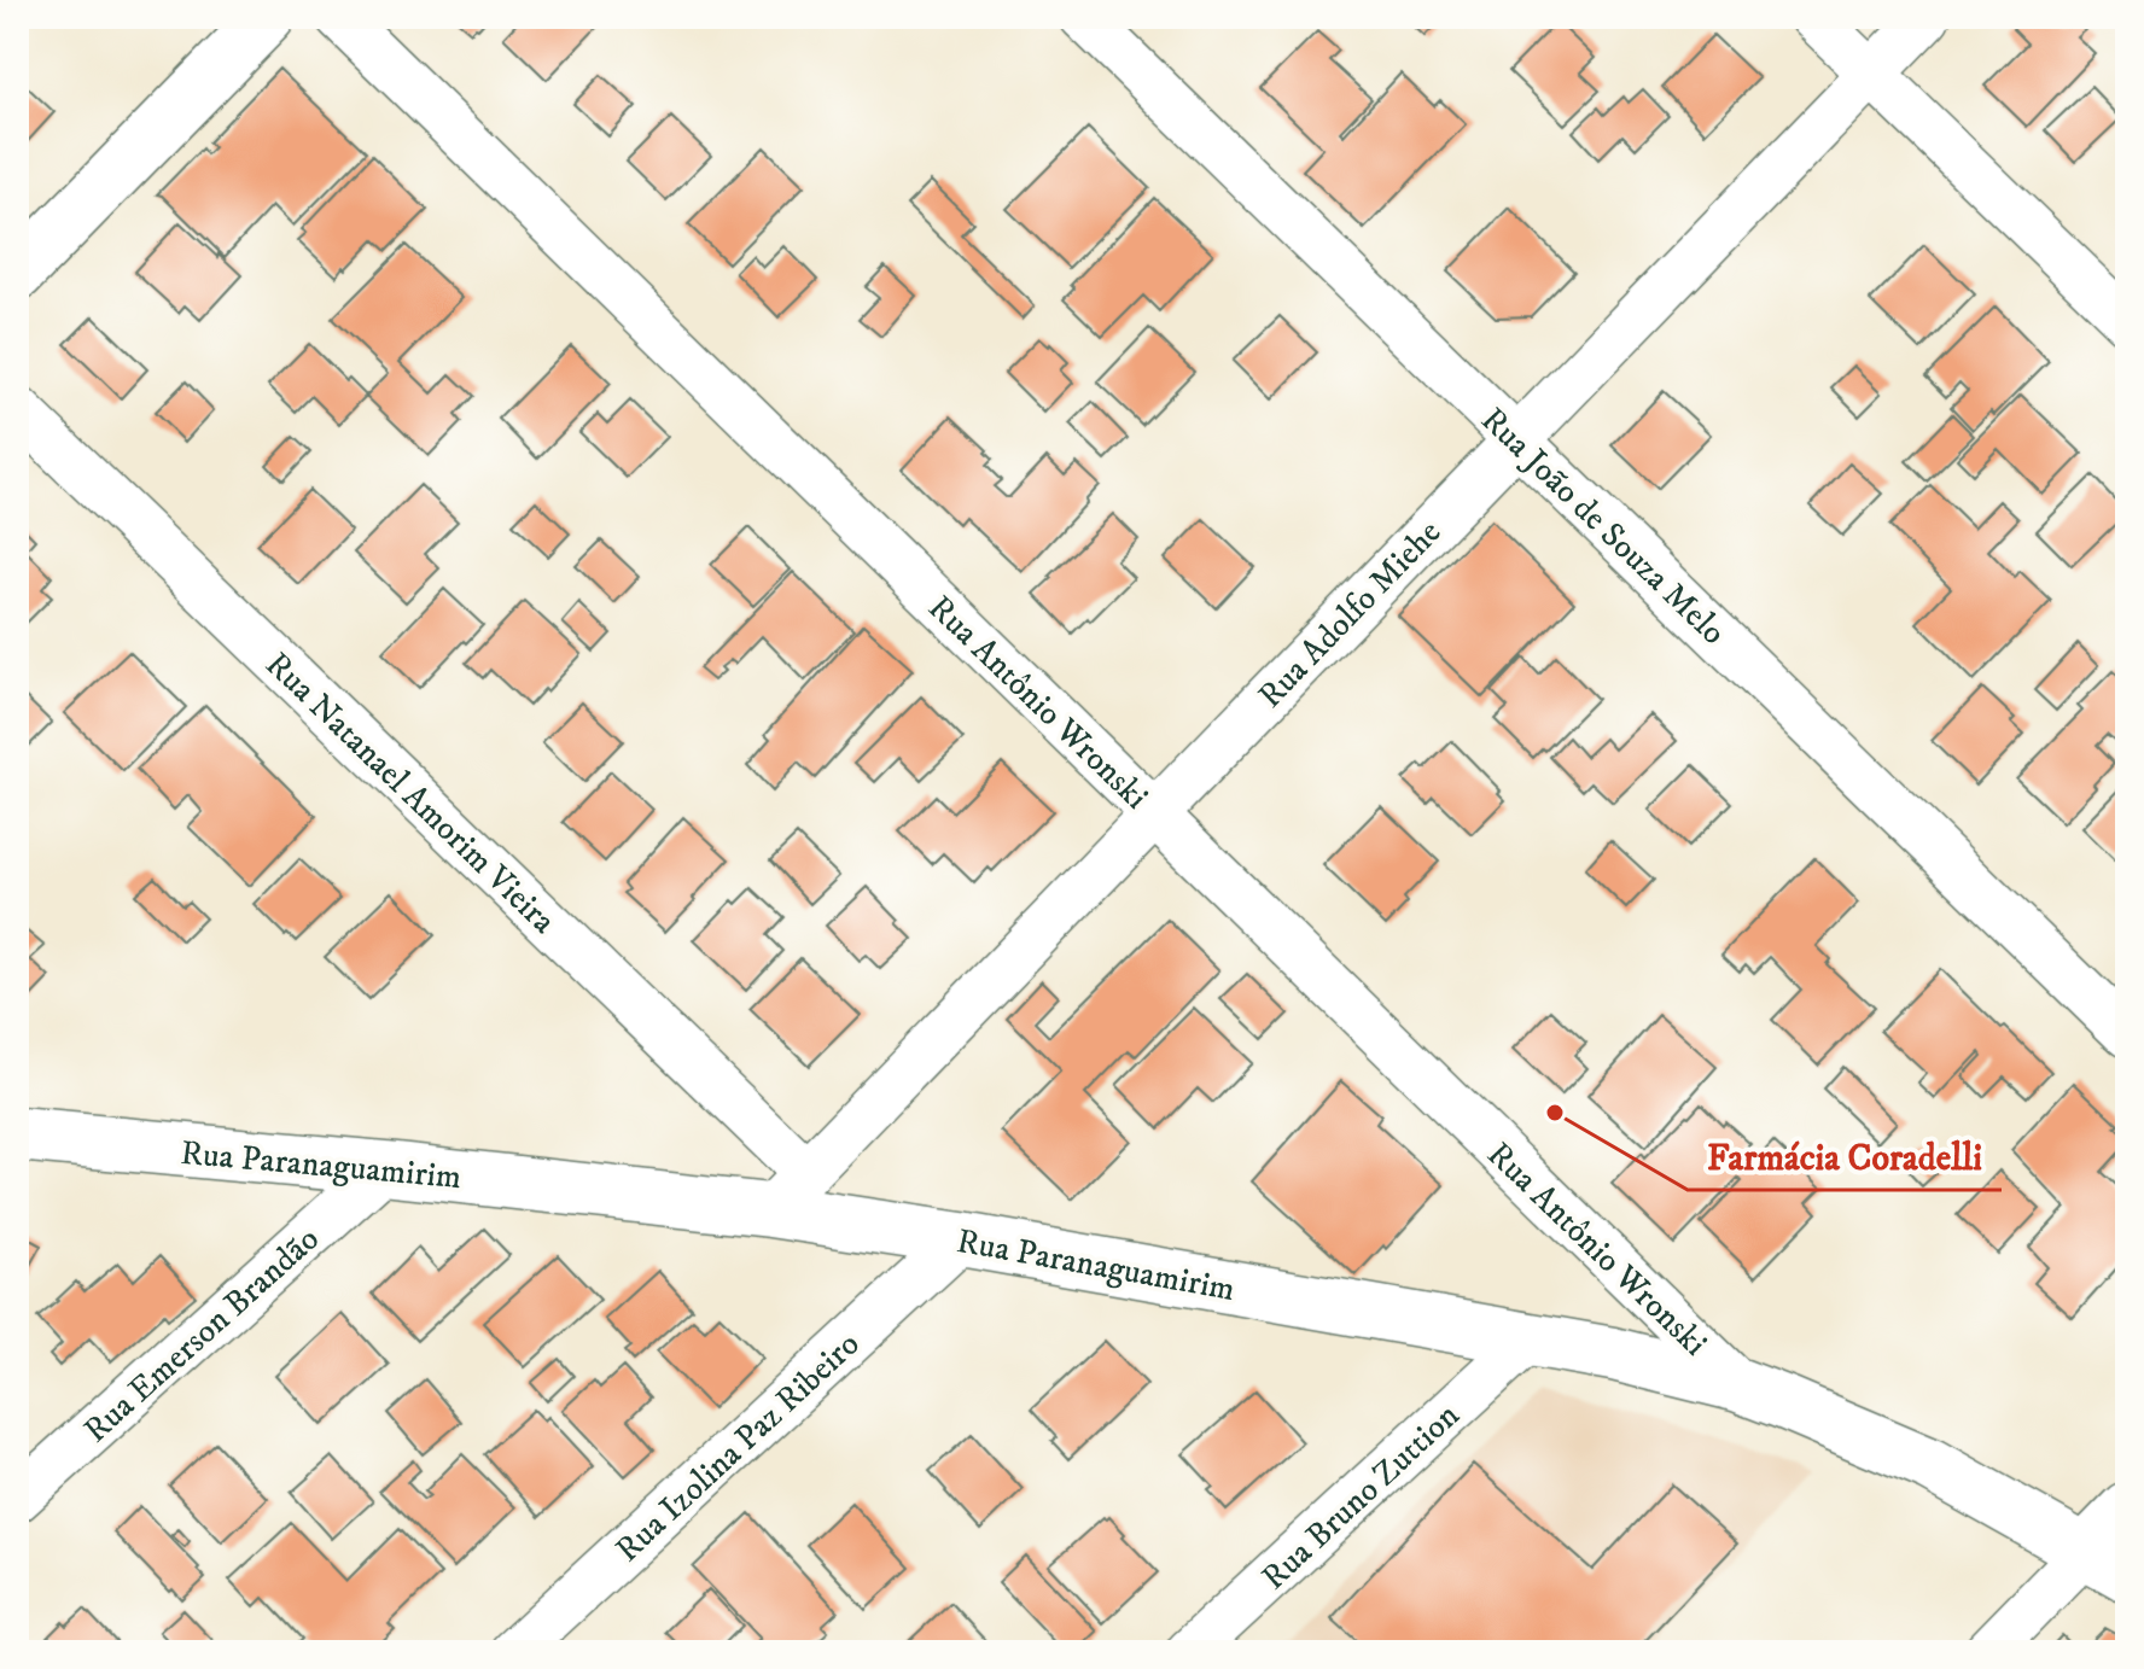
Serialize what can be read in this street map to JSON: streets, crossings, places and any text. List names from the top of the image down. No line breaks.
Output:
{"streets":{"street":["Rua João de Souza Melo","Rua Adolfo Miehe","Rua Antônio Wronski","Rua Natanael Amorim Vieira","Rua Paranaguamirim","Rua Emerson Brandão","Rua Izolina Paz Ribeiro","Rua Bruno Zuttion"]},"crossings":[["Rua João de Souza Melo","Rua Adolfo Miehe"],["Rua Adolfo Miehe","Rua Antônio Wronski"],["Rua Adolfo Miehe","Rua Natanael Amorim Vieira"],["Rua Adolfo Miehe","Rua Paranaguamirim"],["Rua Antônio Wronski","Rua Paranaguamirim"],["Rua Paranaguamirim","Rua Emerson Brandão"],["Rua Paranaguamirim","Rua Izolina Paz Ribeiro"],["Rua Paranaguamirim","Rua Bruno Zuttion"]],"places":["Farmácia Coradelli"]}
